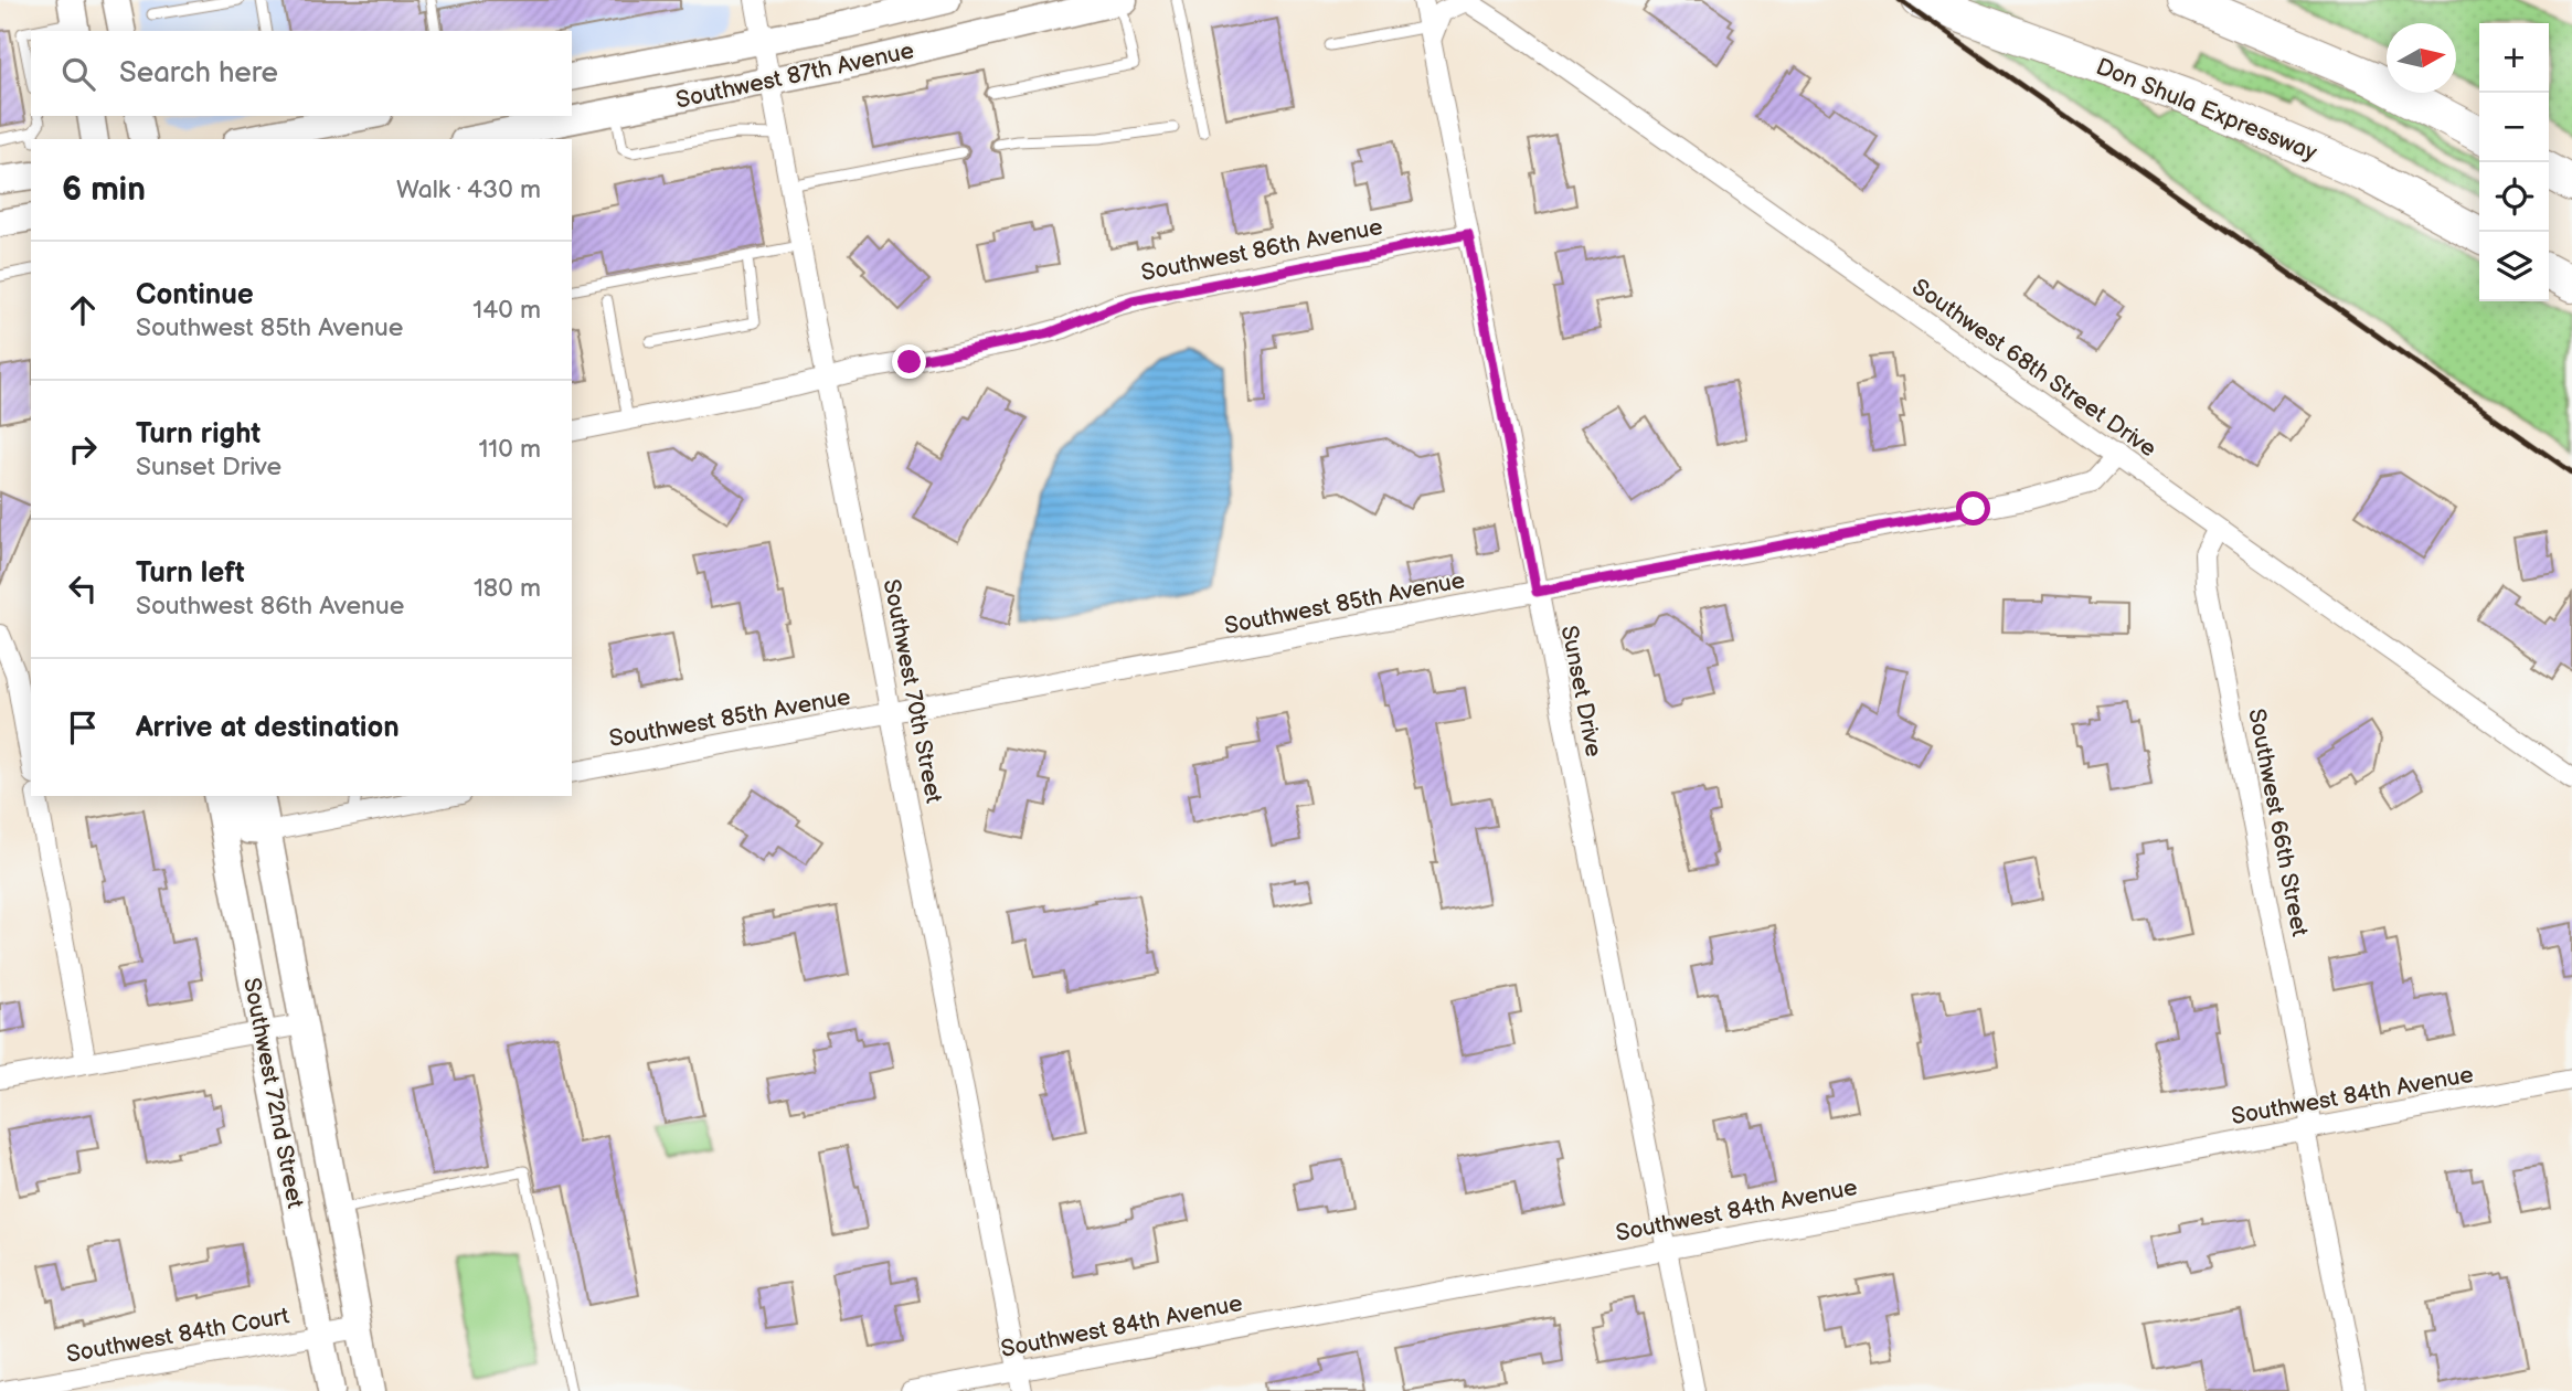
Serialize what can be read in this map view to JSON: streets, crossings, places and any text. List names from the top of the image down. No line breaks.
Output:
{"streets":{"highway":["Don Shula Expressway"],"main road":["Southwest 87th Avenue","Southwest 72nd Street"],"street":["Southwest 86th Avenue","Southwest 68th Street Drive","Southwest 85th Avenue","Southwest 70th Street","Sunset Drive","Southwest 66th Street","Southwest 84th Avenue","Southwest 84th Court"]},"crossings":[["Southwest 87th Avenue","Southwest 70th Street"],["Southwest 86th Avenue","Southwest 70th Street"],["Southwest 86th Avenue","Sunset Drive"],["Southwest 68th Street Drive","Southwest 85th Avenue"],["Southwest 68th Street Drive","Southwest 66th Street"],["Southwest 85th Avenue","Southwest 70th Street"],["Southwest 85th Avenue","Sunset Drive"],["Southwest 70th Street","Southwest 84th Avenue"],["Sunset Drive","Southwest 84th Avenue"],["Southwest 66th Street","Southwest 84th Avenue"],["Southwest 72nd Street","Southwest 84th Court"]],"north":"right","page":{"map_buttons":["+","−"],"search":"Search here","heading":["6 min","Walk · 430 m"],"list":[["Continue","Southwest 85th Avenue","140 m"],["Turn right","Sunset Drive","110 m"],["Turn left","Southwest 86th Avenue","180 m"],"Arrive at destination"]}}
